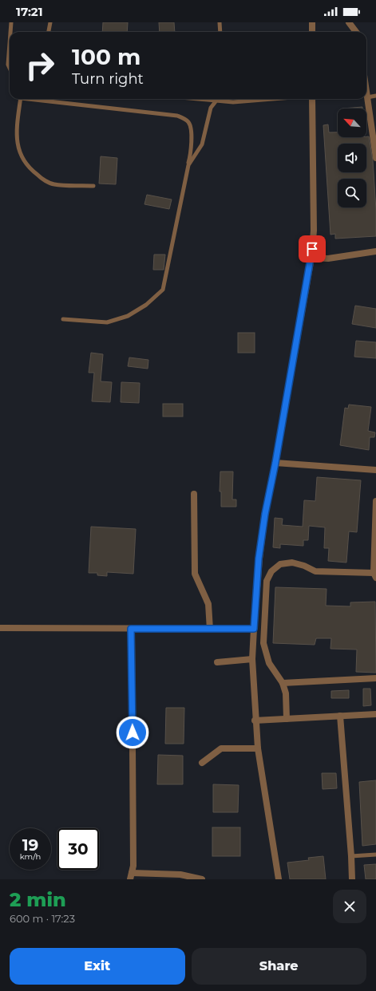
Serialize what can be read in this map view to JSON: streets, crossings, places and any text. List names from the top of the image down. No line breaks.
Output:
{"north":"top left","page":{"status":"17:21","turn":["100 m","Turn right"],"speed":"19 km/h","limit":"30","heading":["2 min","600 m · 17:23"],"buttons":["Exit","Share"]}}
